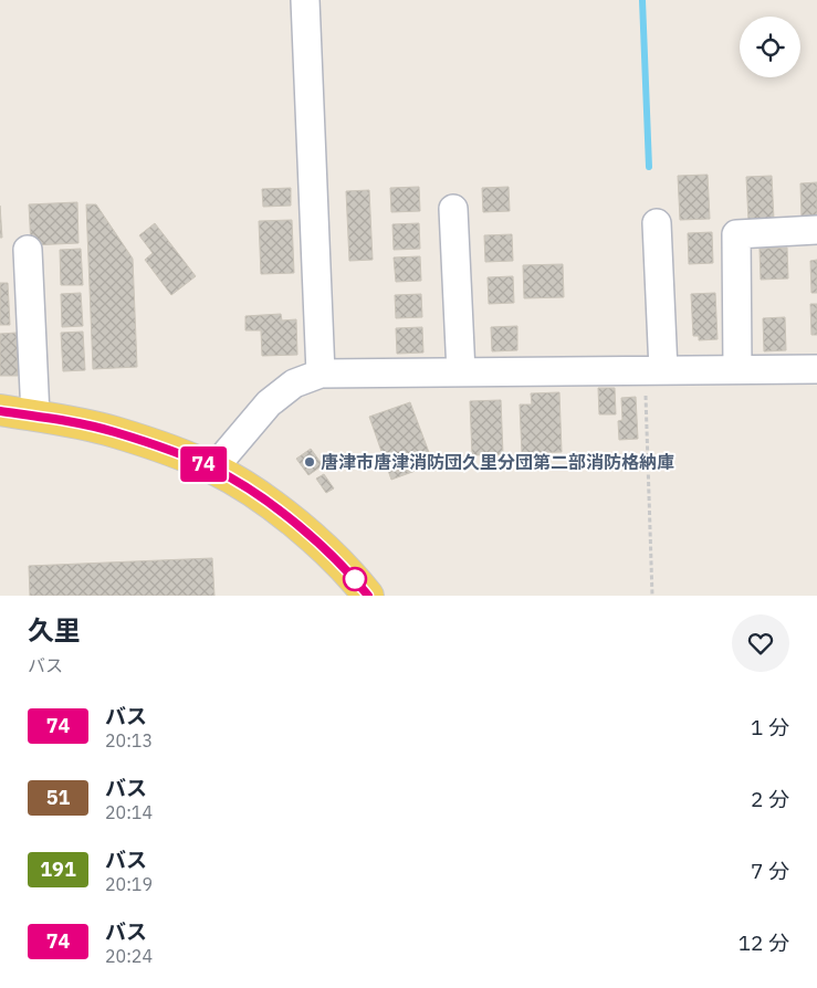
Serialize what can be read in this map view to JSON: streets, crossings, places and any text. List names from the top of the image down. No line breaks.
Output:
{"places":["唐津市唐津消防団久里分団第二部消防格納庫"],"lines":["bus line 74"],"page":{"on_map":"74","heading":["久里","バス"],"list":[{"mark":"74","name":"バス","note":"20:13","value":"1 分"},{"mark":"51","name":"バス","note":"20:14","value":"2 分"},{"mark":"191","name":"バス","note":"20:19","value":"7 分"},{"mark":"74","name":"バス","note":"20:24","value":"12 分"}]}}
